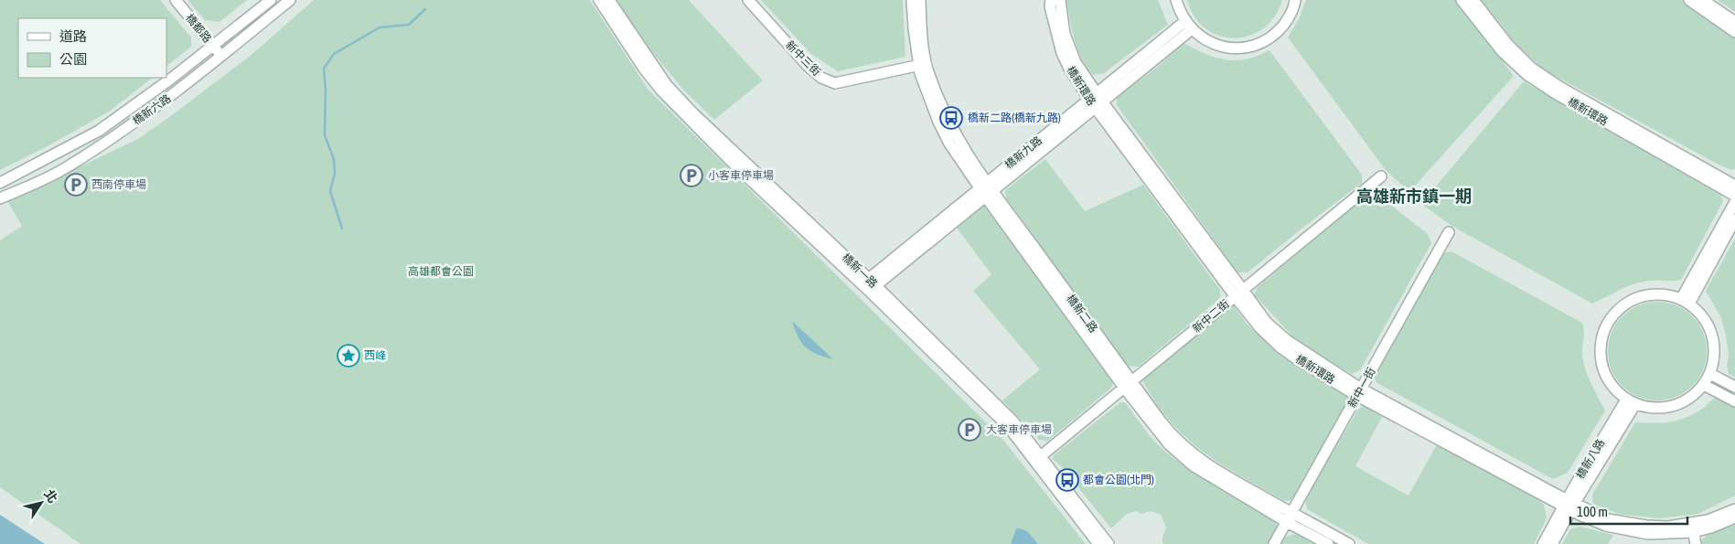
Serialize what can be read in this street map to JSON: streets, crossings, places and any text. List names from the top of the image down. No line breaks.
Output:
{"streets":{"street":["橋都路","新中三街","橋新環路","橋新六路","橋新九路","橋新一路","橋新二路","新中二街","新中一街","橋新八路"]},"crossings":[["橋都路","橋新六路"],["新中三街","橋新二路"],["橋新環路","橋新九路"],["橋新環路","新中二街"],["橋新環路","新中一街"],["橋新環路","橋新八路"],["橋新九路","橋新一路"],["橋新九路","橋新二路"],["橋新一路","新中二街"],["橋新二路","新中二街"],["橋新二路","新中一街"]],"districts":["高雄新市鎮一期"],"parks":["高雄都會公園"],"places":{"bus stop":["橋新二路(橋新九路)","都會公園(北門)"],"parking":["小客車停車場","西南停車場","大客車停車場"],"place":["西峰"]},"legend":["道路","公園"],"scale_bar":"100 m","north":"top right"}
